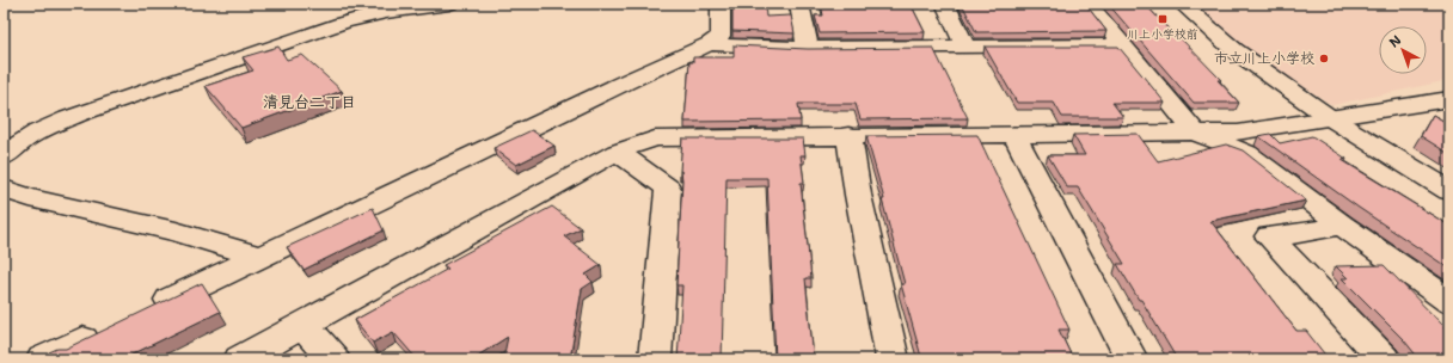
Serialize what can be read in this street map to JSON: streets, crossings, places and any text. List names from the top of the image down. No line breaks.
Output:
{"districts":["清見台二丁目"],"places":{"transit":["川上小学校前"],"other":["市立川上小学校"]},"north":"top left"}
